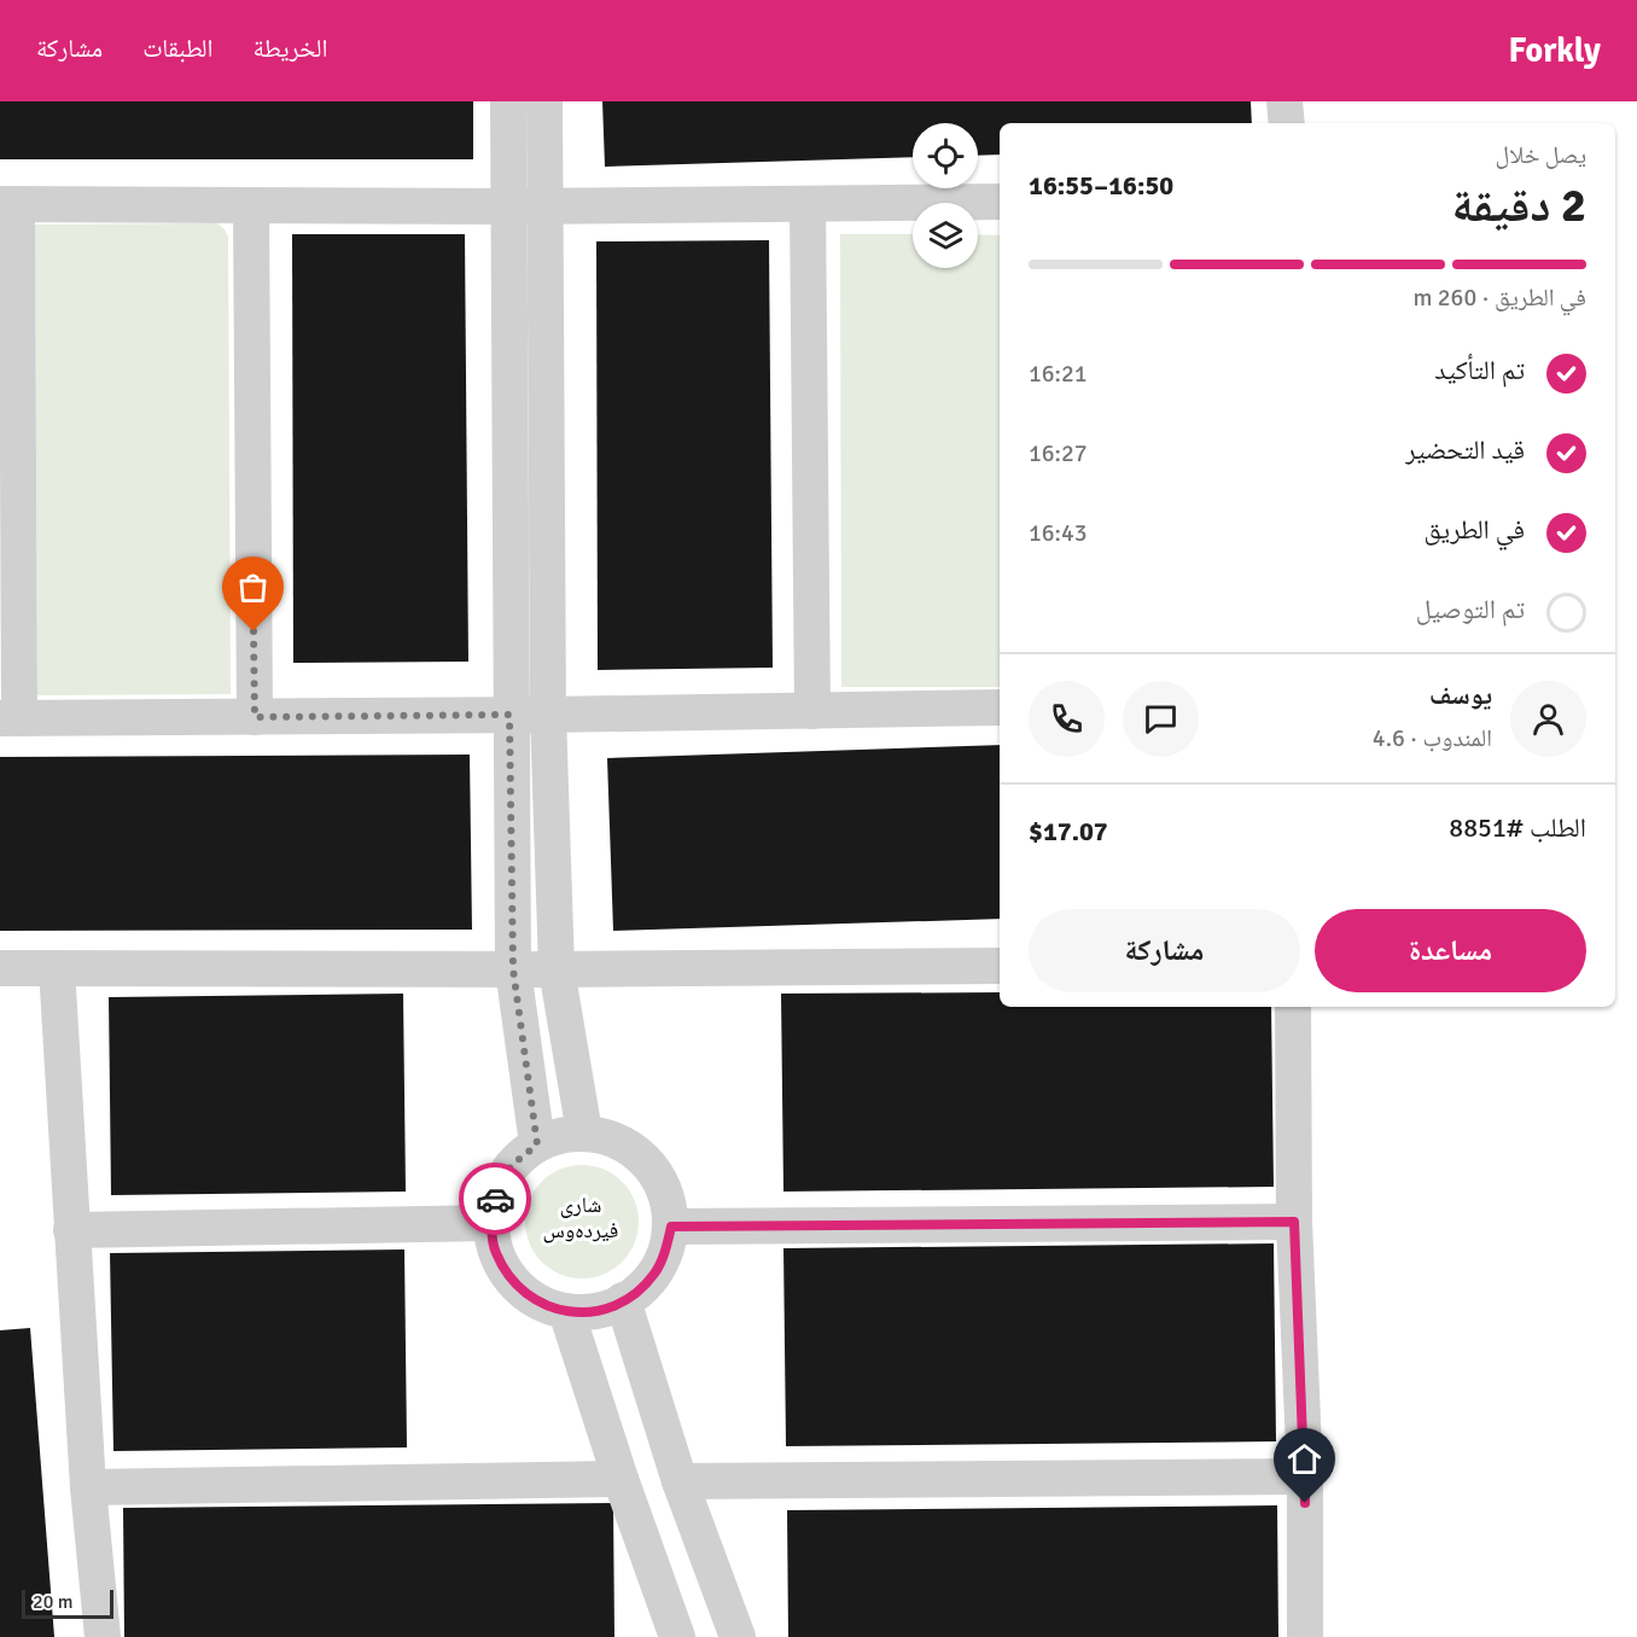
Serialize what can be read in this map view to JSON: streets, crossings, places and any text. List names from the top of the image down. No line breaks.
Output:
{"districts":["شاری فیردەوس"],"scale_bar":"20 m","page":{"header":"Forkly","nav":["الخريطة","الطبقات","مشاركة"],"heading":["2 دقيقة","يصل خلال","16:50–16:55"],"panel":["يوسف","المندوب · 4.6","الطلب #8851","$17.07"],"bar":"في الطريق · 260 m","list":[["تم التأكيد","16:21"],["قيد التحضير","16:27"],["في الطريق","16:43"],"تم التوصيل"],"buttons":["مساعدة","مشاركة"],"scale":"20 m"}}
